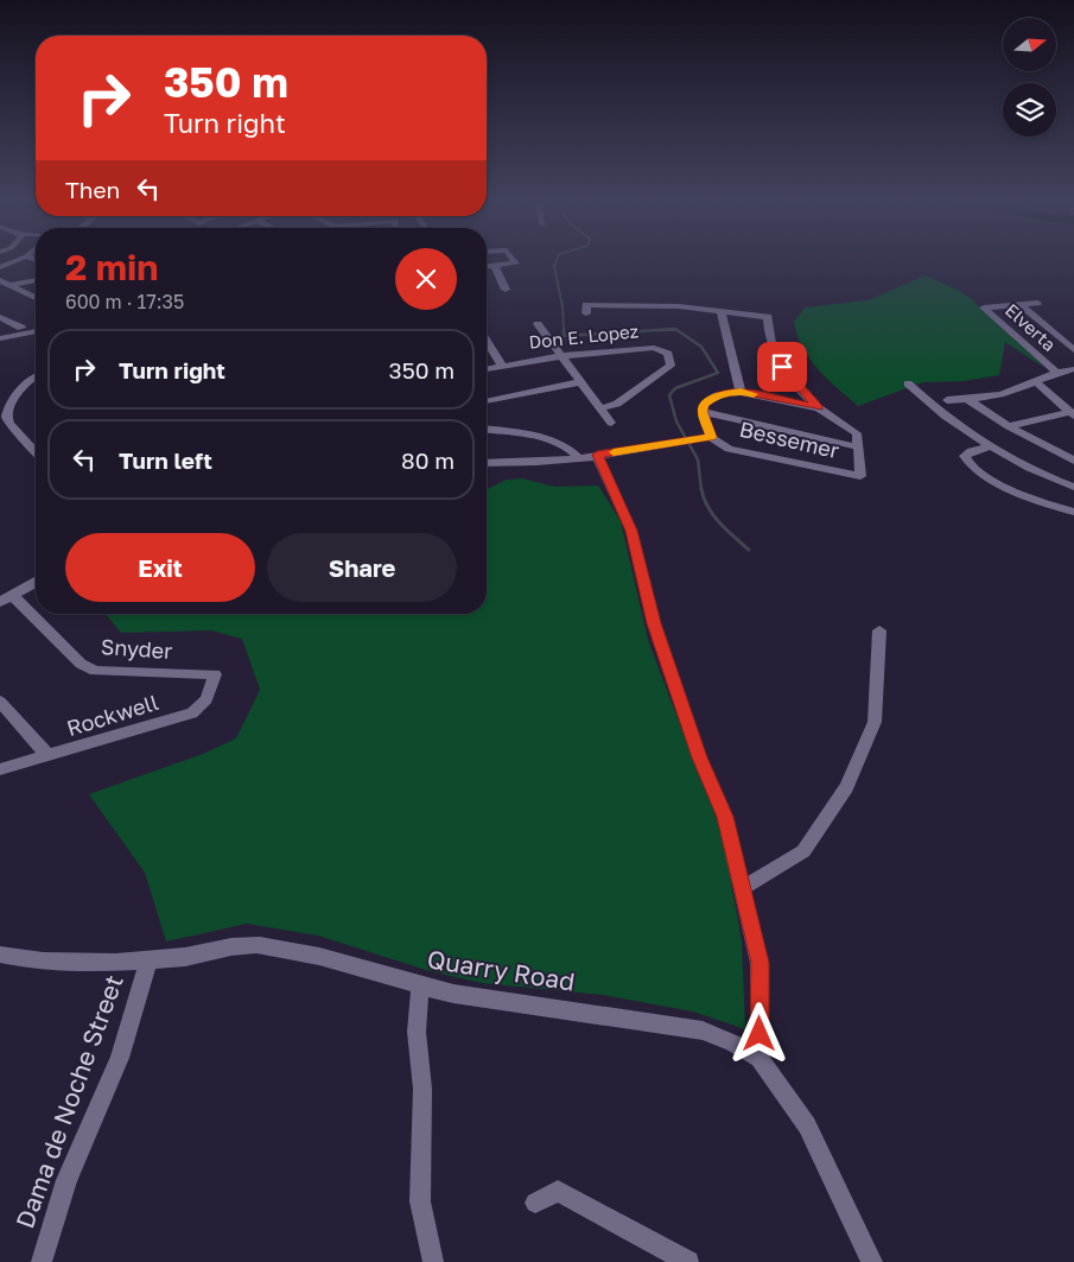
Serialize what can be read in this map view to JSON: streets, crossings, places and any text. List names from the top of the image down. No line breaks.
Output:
{"streets":{"street":["Elverta","Don E. Lopez","Bessemer","Snyder","Rockwell","Quarry Road","Dama de Noche Street"]},"crossings":[["Snyder","Rockwell"],["Quarry Road","Dama de Noche Street"]],"north":"right","page":{"turn":["350 m","Turn right"],"then":"Then","heading":["2 min","600 m · 17:35"],"list":[{"name":"Turn right","value":"350 m"},{"name":"Turn left","value":"80 m"}],"buttons":["Exit","Share"]}}
